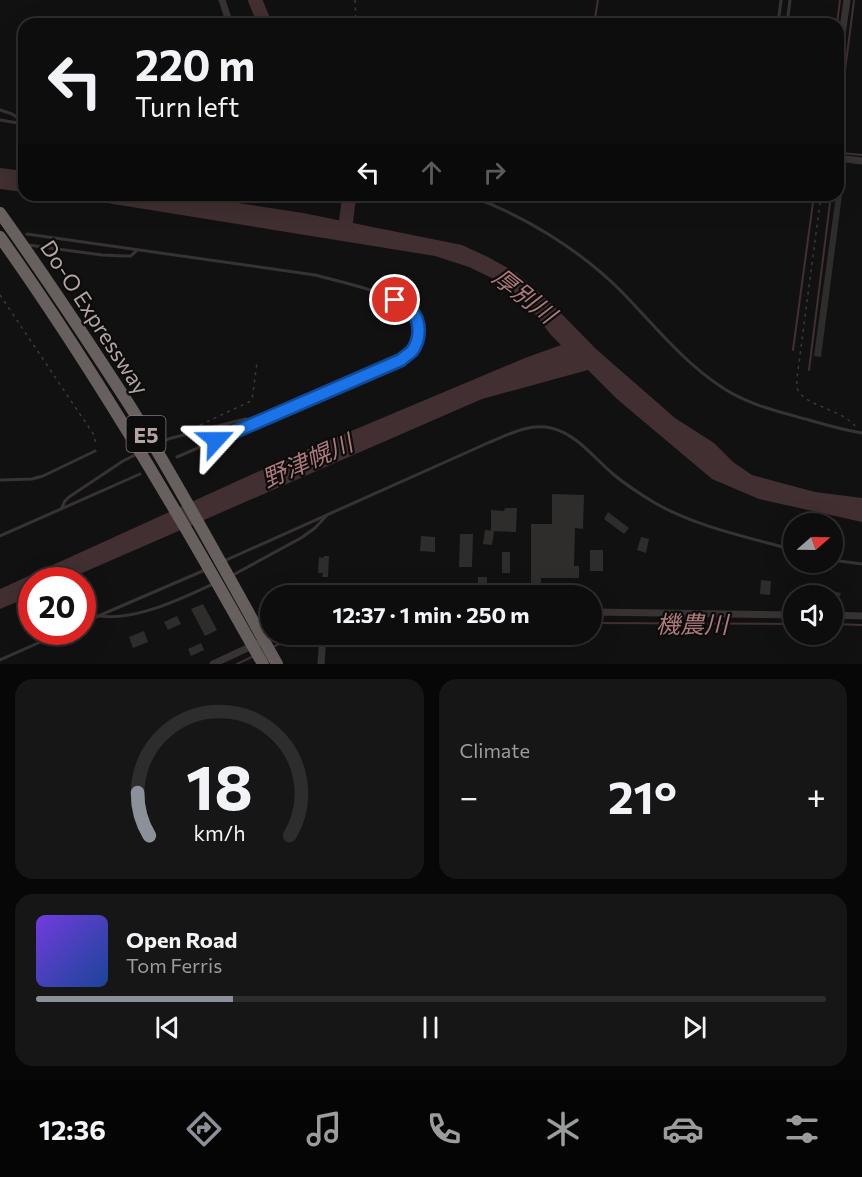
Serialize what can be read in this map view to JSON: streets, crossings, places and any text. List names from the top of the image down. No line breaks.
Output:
{"streets":{"highway":["Do-O Expressway","E5"]},"water":["厚別川","野津幌川","機農川"],"north":"right","page":{"turn":["220 m","Turn left"],"limit":"20","trip":"12:37 · 1 min · 250 m","tile":"Climate","heat":["−","21°","+"],"song":["Open Road","Tom Ferris"],"tabs":"12:36","gauge":["18","km/h"]}}
